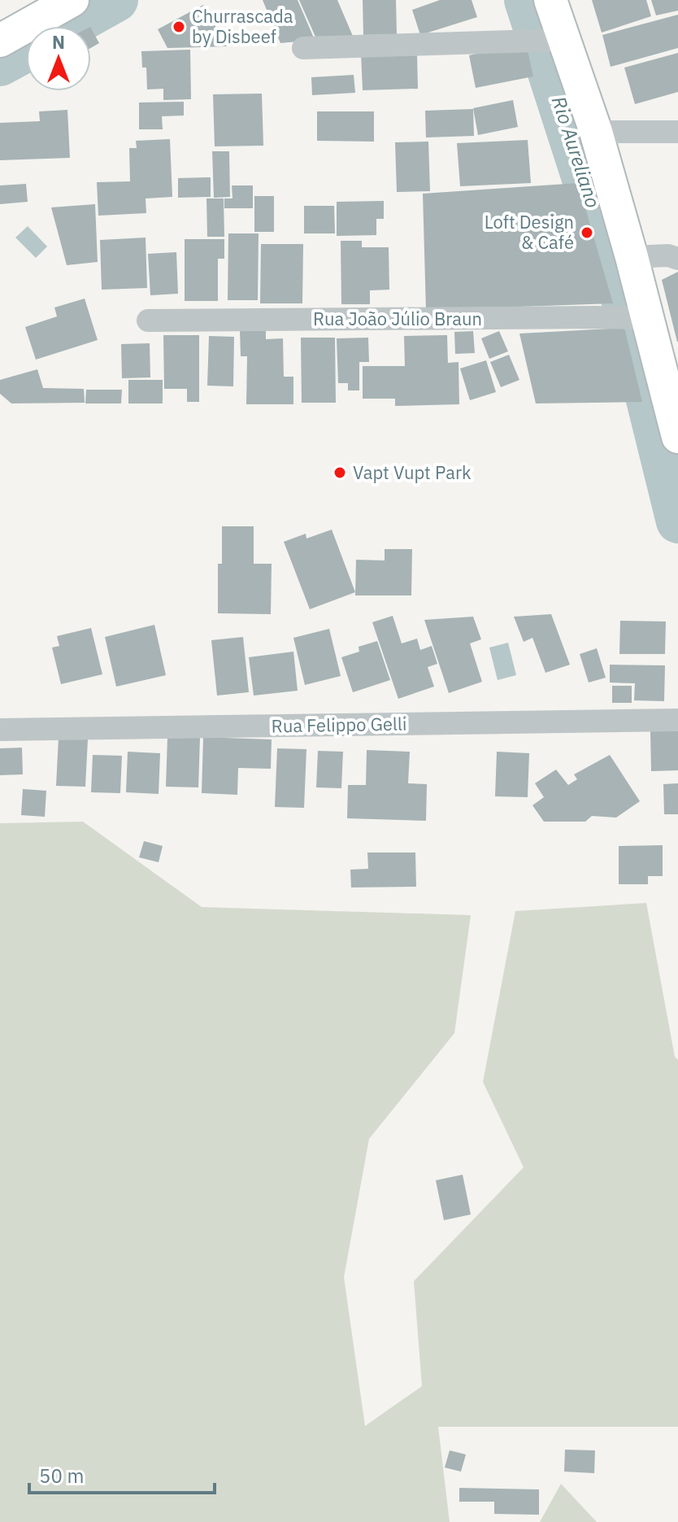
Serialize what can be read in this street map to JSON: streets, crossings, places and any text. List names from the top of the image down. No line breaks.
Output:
{"streets":{"street":["Rua João Júlio Braun","Rua Felippo Gelli"]},"water":["Rio Aureliano"],"places":["Churrascada by Disbeef","Loft Design & Café","Vapt Vupt Park"],"scale_bar":"50 m","north":"top"}
